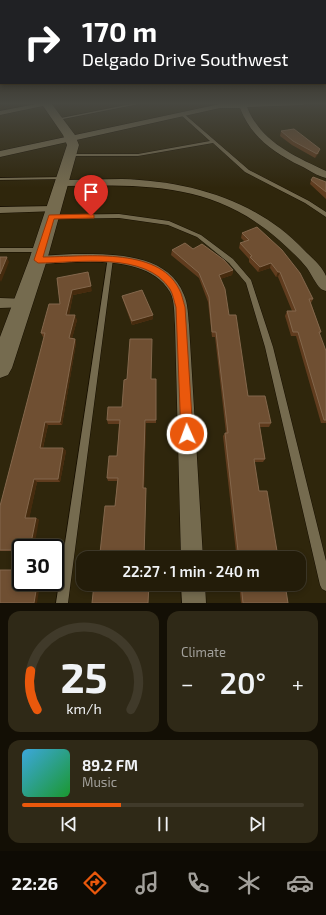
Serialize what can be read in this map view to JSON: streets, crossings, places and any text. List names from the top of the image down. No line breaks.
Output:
{"page":{"turn":["170 m","Delgado Drive Southwest"],"limit":"30","trip":"22:27 · 1 min · 240 m","tile":"Climate","heat":["−","20°","+"],"song":["89.2 FM","Music"],"tabs":"22:26","gauge":["25","km/h"]}}
